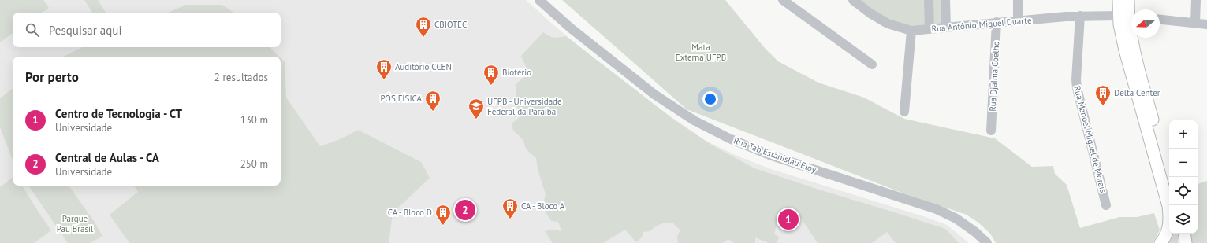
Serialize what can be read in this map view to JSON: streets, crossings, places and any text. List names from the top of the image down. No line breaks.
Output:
{"streets":{"street":["Rua Antônio Miguel Duarte","Rua Djalma Coelho","Rua Manoel Miguel de Morais","Rua Tab Estanislau Eloy"]},"crossings":[["Rua Antônio Miguel Duarte","Rua Djalma Coelho"],["Rua Antônio Miguel Duarte","Rua Manoel Miguel de Morais"]],"parks":["Mata Externa UFPB","Parque Pau Brasil"],"places":{"building":["CBIOTEC","Auditório CCEN","Biotério","Delta Center","PÓS FÍSICA","CA - Bloco A","CA - Bloco D"],"school or university":["UFPB - Universidade Federal da Paraíba"]},"north":"left","page":{"search":"Pesquisar aqui","heading":["Por perto","2 resultados"],"list":[{"mark":"1","name":"Centro de Tecnologia - CT","note":"Universidade","value":"130 m"},{"mark":"2","name":"Central de Aulas - CA","note":"Universidade","value":"250 m"}],"map_buttons":["+","−"],"pins":["2","1"]}}
